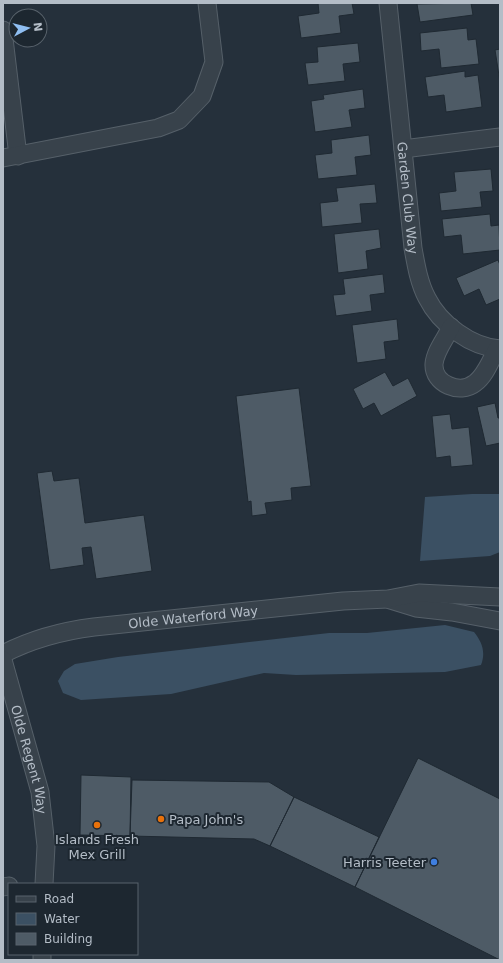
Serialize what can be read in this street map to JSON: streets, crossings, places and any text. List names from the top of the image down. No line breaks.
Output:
{"streets":{"street":["Garden Club Way","Olde Waterford Way","Olde Regent Way"]},"places":["Papa John's","Islands Fresh Mex Grill","Harris Teeter"],"legend":["Road","Water","Building"],"north":"right"}
